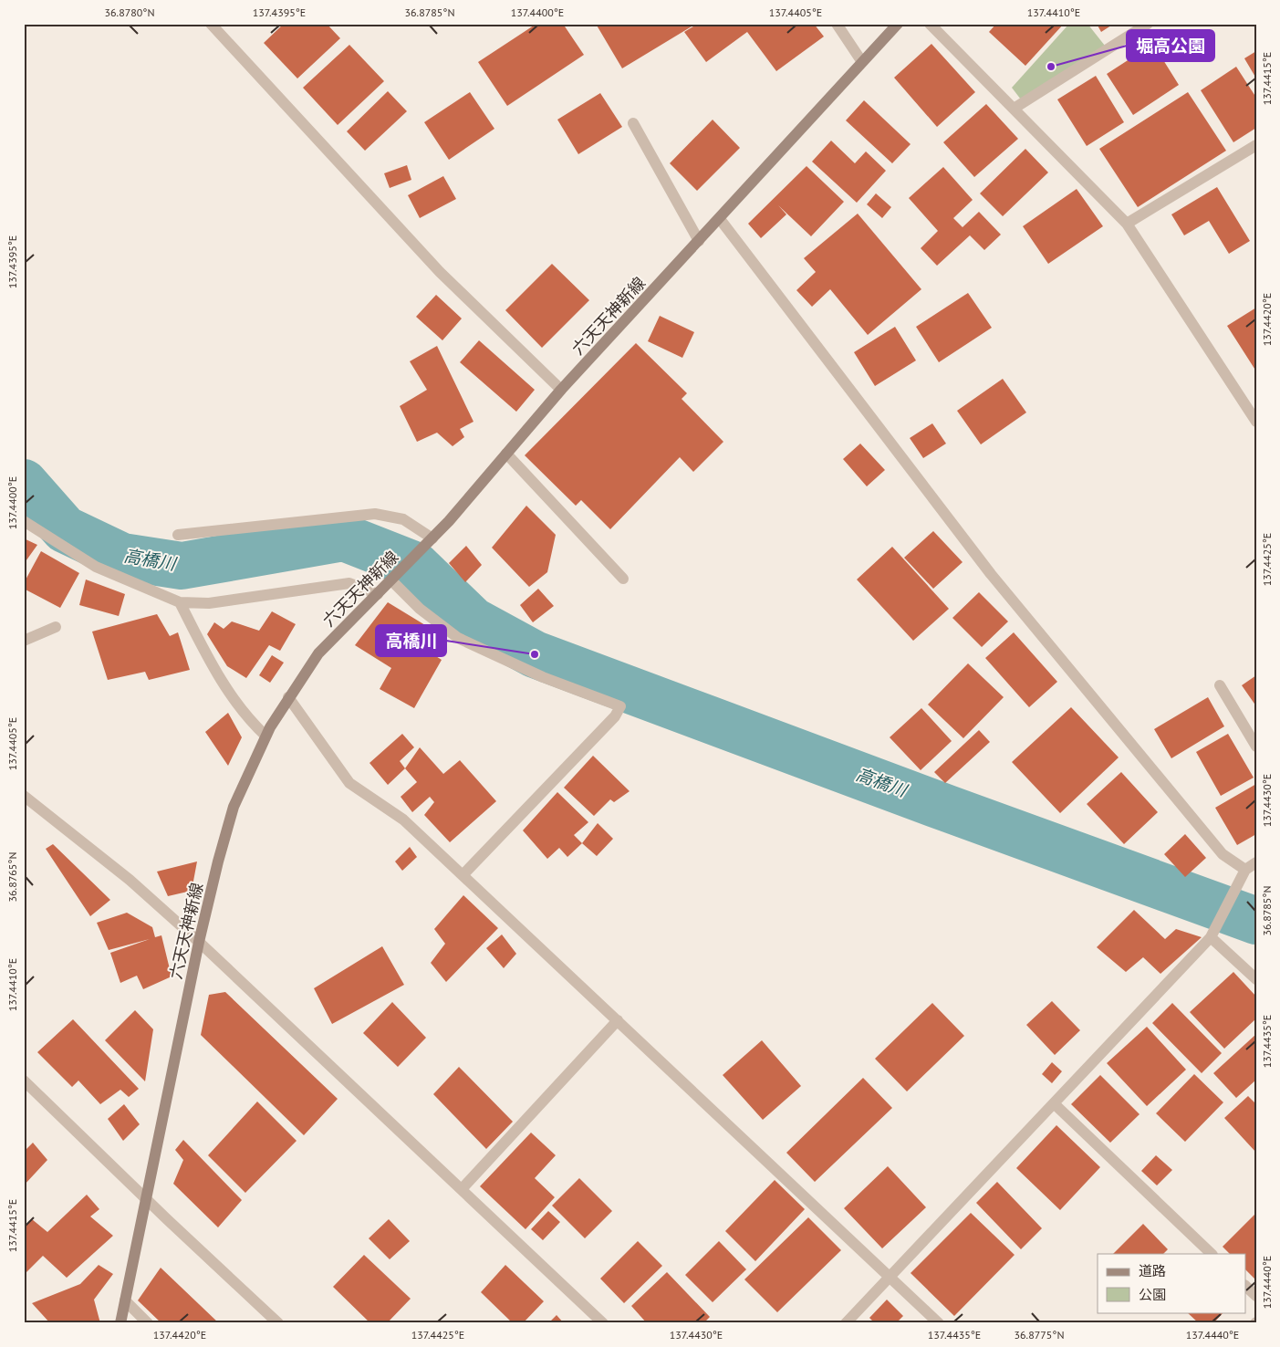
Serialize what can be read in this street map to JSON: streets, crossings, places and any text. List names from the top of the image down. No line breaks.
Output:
{"streets":{"main road":["六天天神新線"]},"water":["高橋川"],"places":["堀高公園","高橋川"],"legend":["道路","公園"],"coordinates":["36.8780°N","137.4395°E","36.8785°N","137.4400°E","137.4405°E","137.4410°E","137.4415°E","137.4420°E","137.4425°E","137.4430°E","36.8765°N","137.4435°E","137.4440°E","36.8775°N"]}
